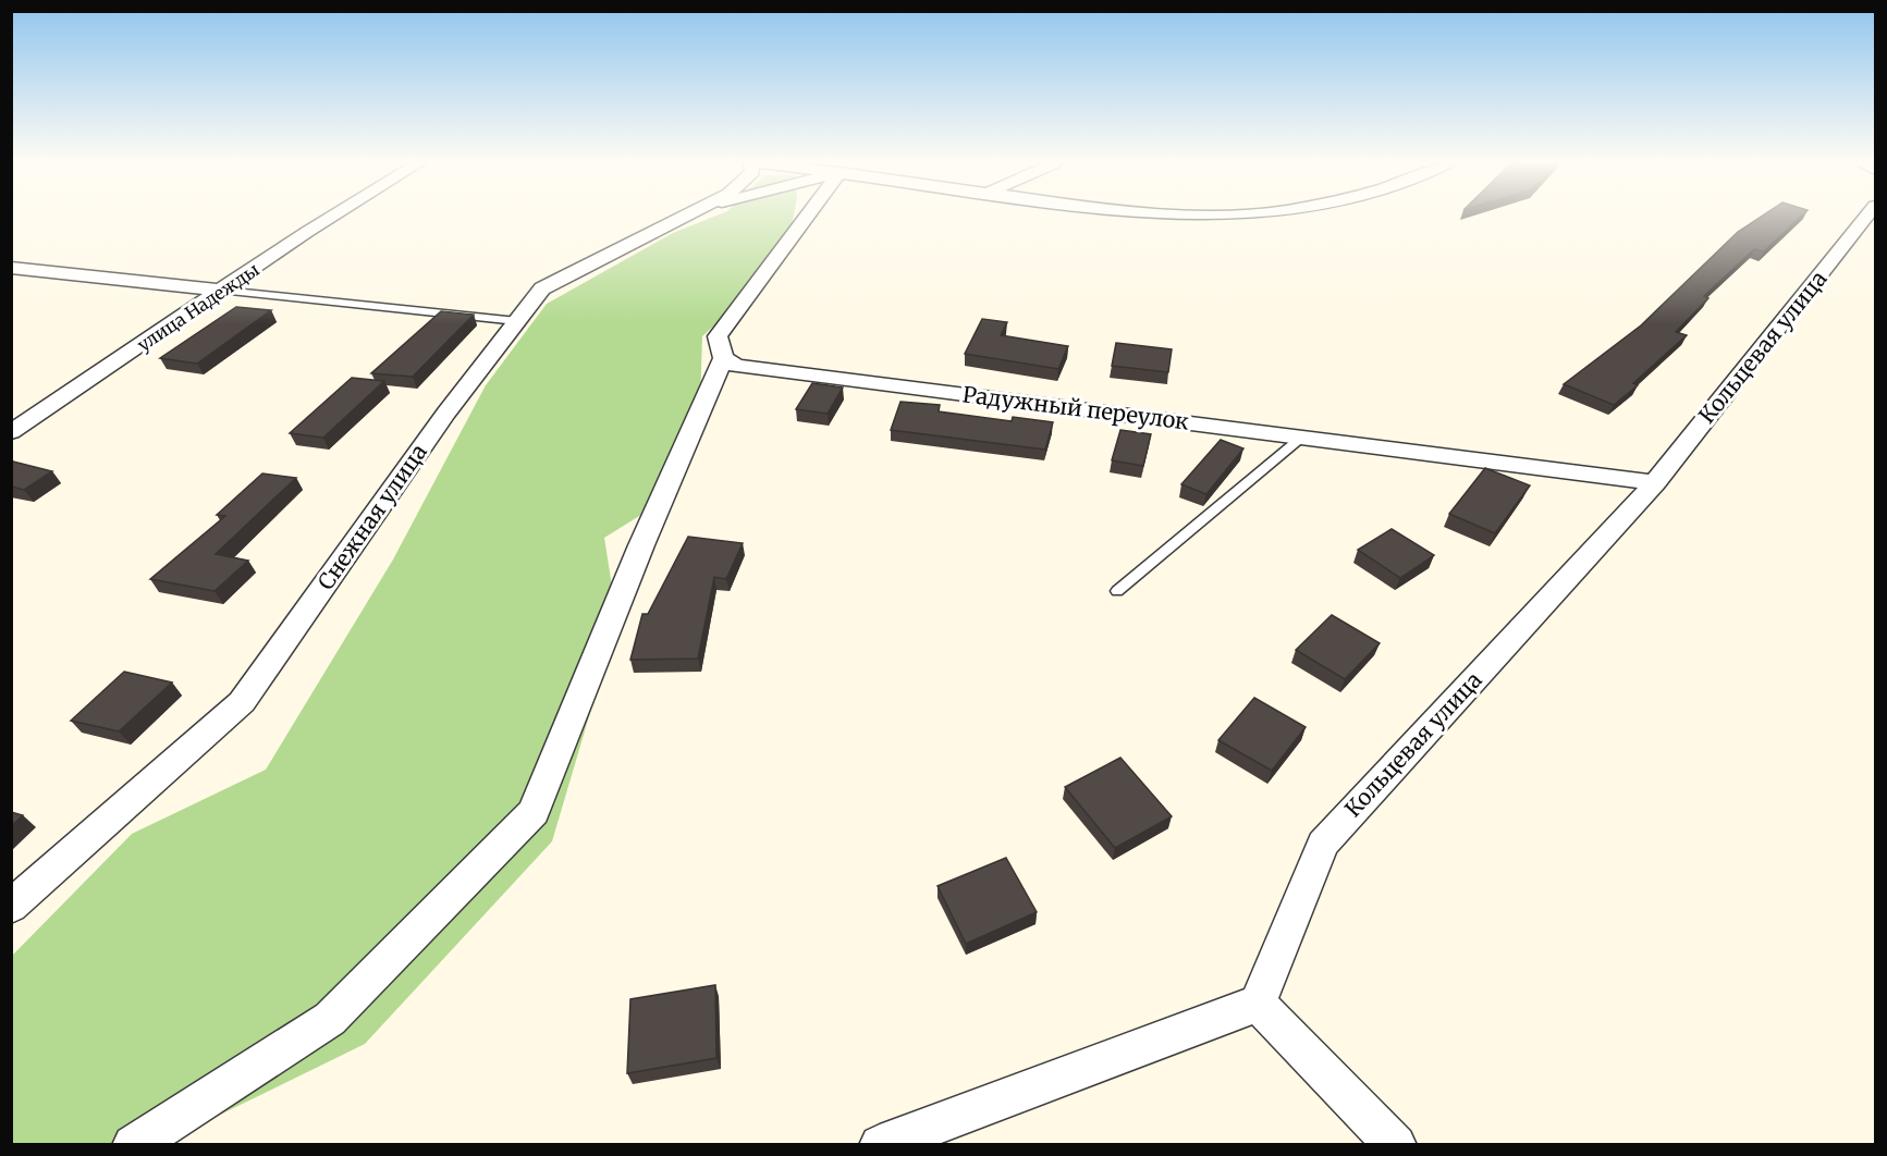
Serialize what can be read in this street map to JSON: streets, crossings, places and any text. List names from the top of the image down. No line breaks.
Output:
{"streets":{"street":["улица Надежды","Кольцевая улица","Радужный переулок","Снежная улица"]},"crossings":[["Кольцевая улица","Радужный переулок"]]}
